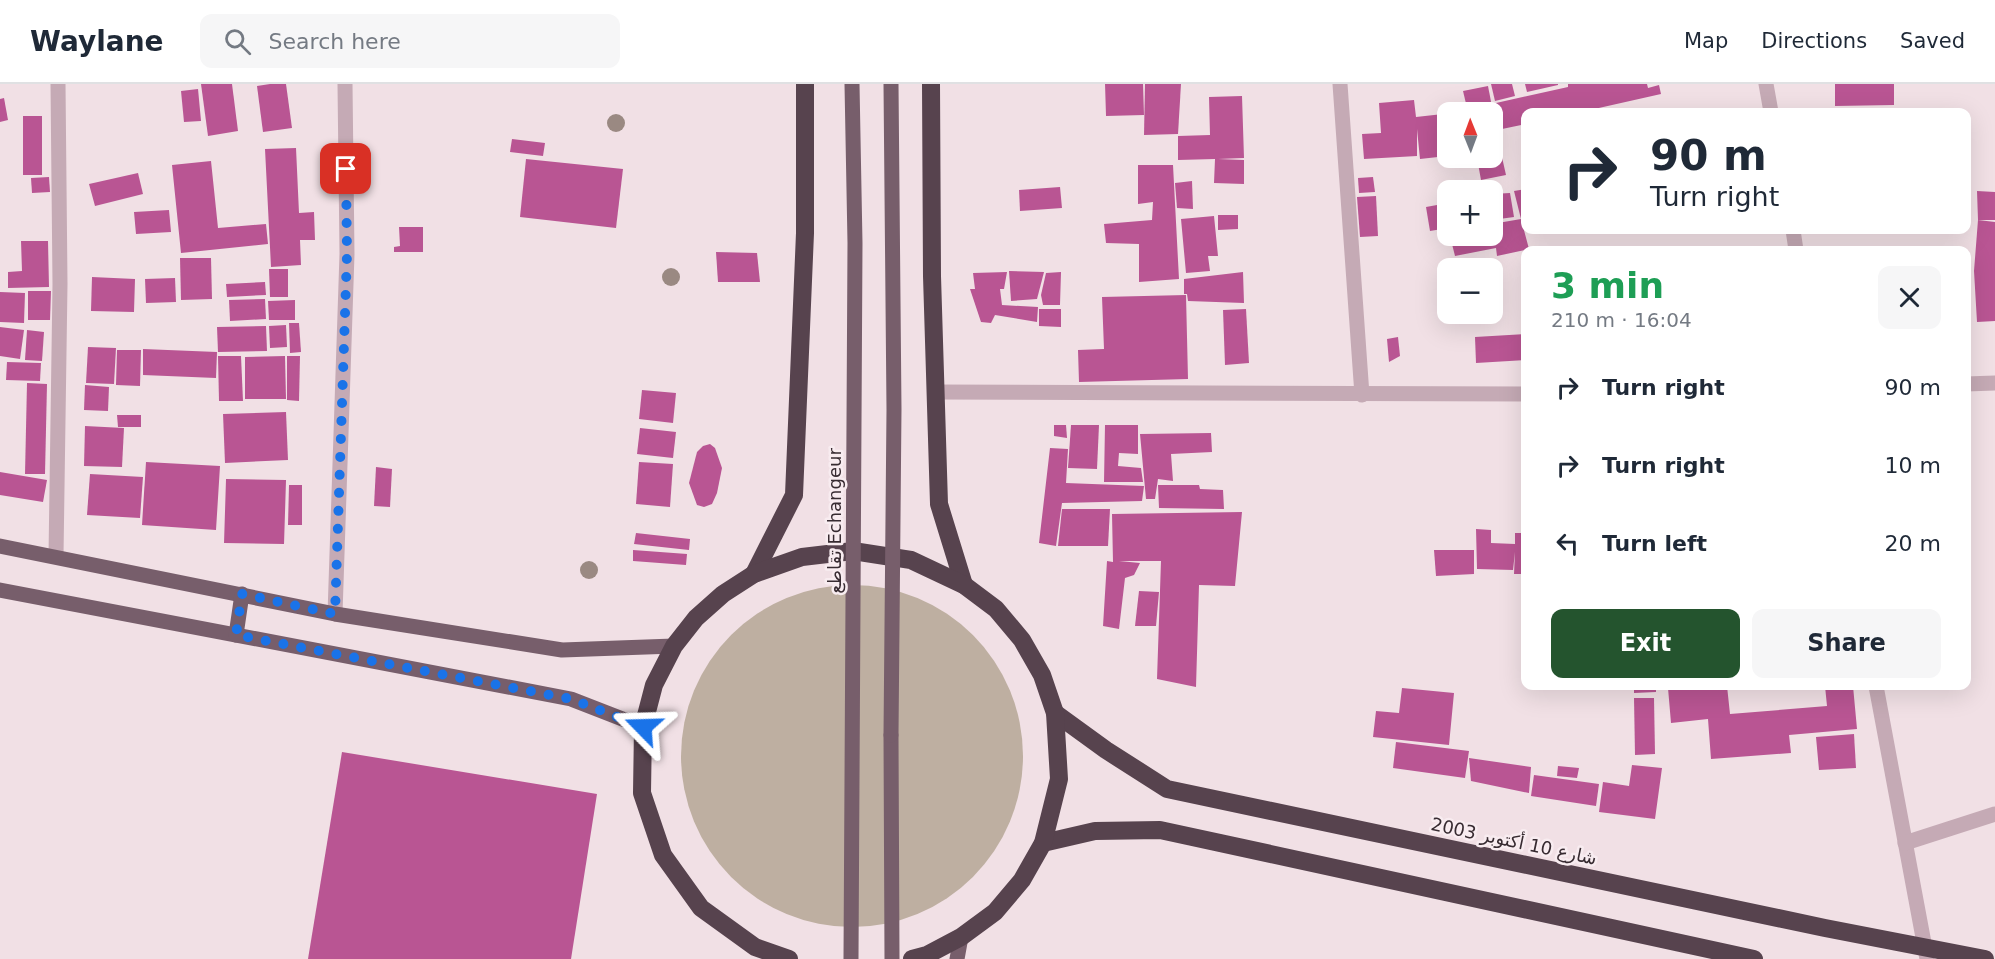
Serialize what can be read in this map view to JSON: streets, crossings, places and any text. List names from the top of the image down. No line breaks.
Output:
{"streets":{"highway":["شارع 10 أكتوبر 2003"],"main road":["تقاطع Echangeur"]},"north":"top","page":{"header":"Waylane","search":"Search here","nav":["Map","Directions","Saved"],"map_buttons":["+","−"],"turn":["90 m","Turn right"],"heading":["3 min","210 m · 16:04"],"list":[{"name":"Turn right","value":"90 m"},{"name":"Turn right","value":"10 m"},{"name":"Turn left","value":"20 m"}],"buttons":["Exit","Share"]}}
